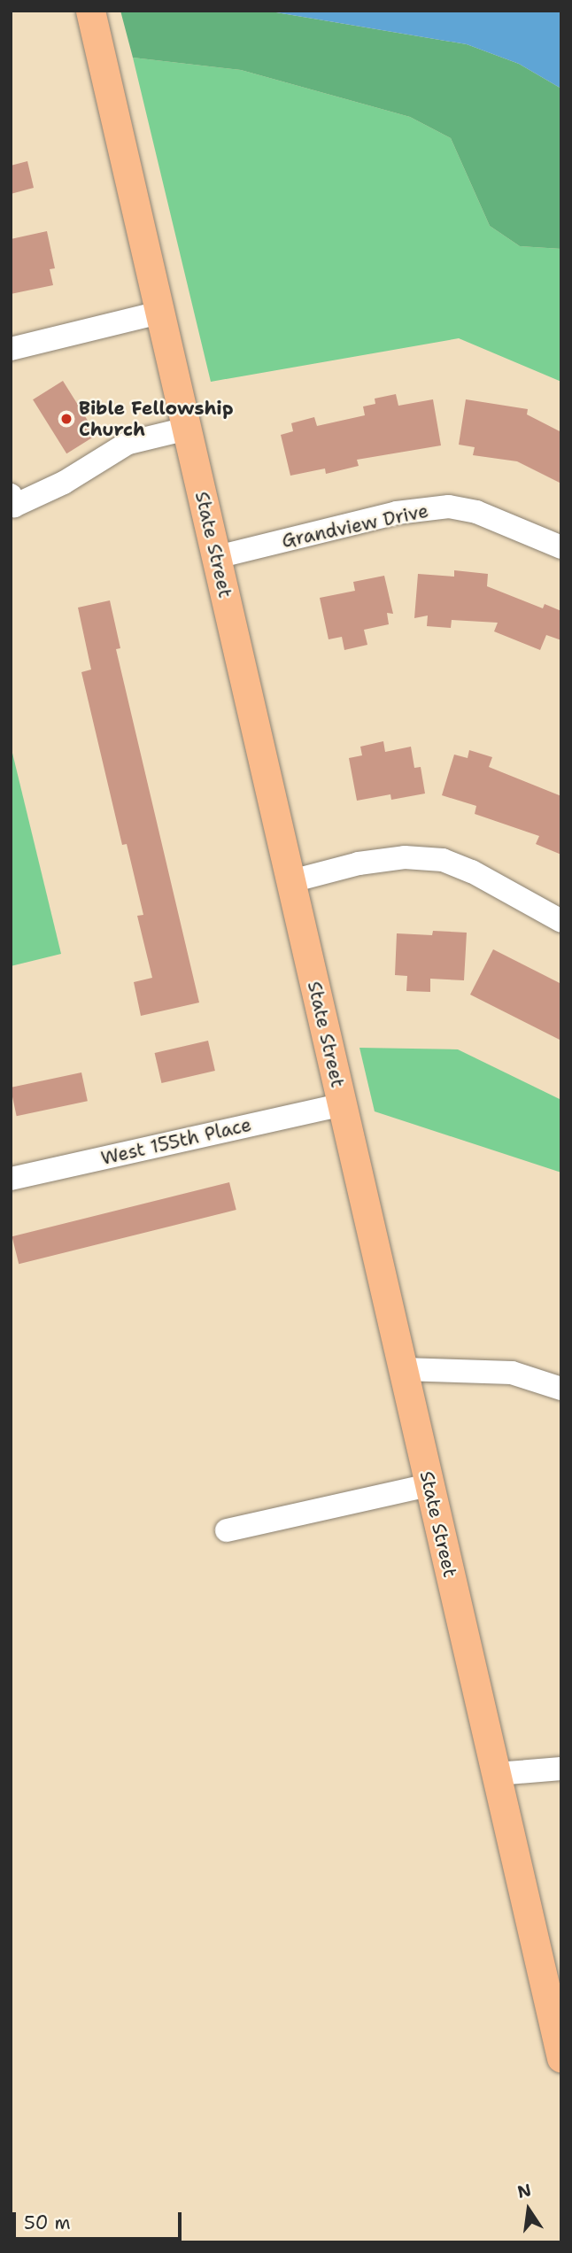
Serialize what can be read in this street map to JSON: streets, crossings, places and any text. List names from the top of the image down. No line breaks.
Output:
{"streets":{"main road":["State Street"],"street":["Grandview Drive","West 155th Place"]},"crossings":[["Grandview Drive","State Street"],["State Street","West 155th Place"]],"places":["Bible Fellowship Church"],"scale_bar":"50 m","north":"top"}
